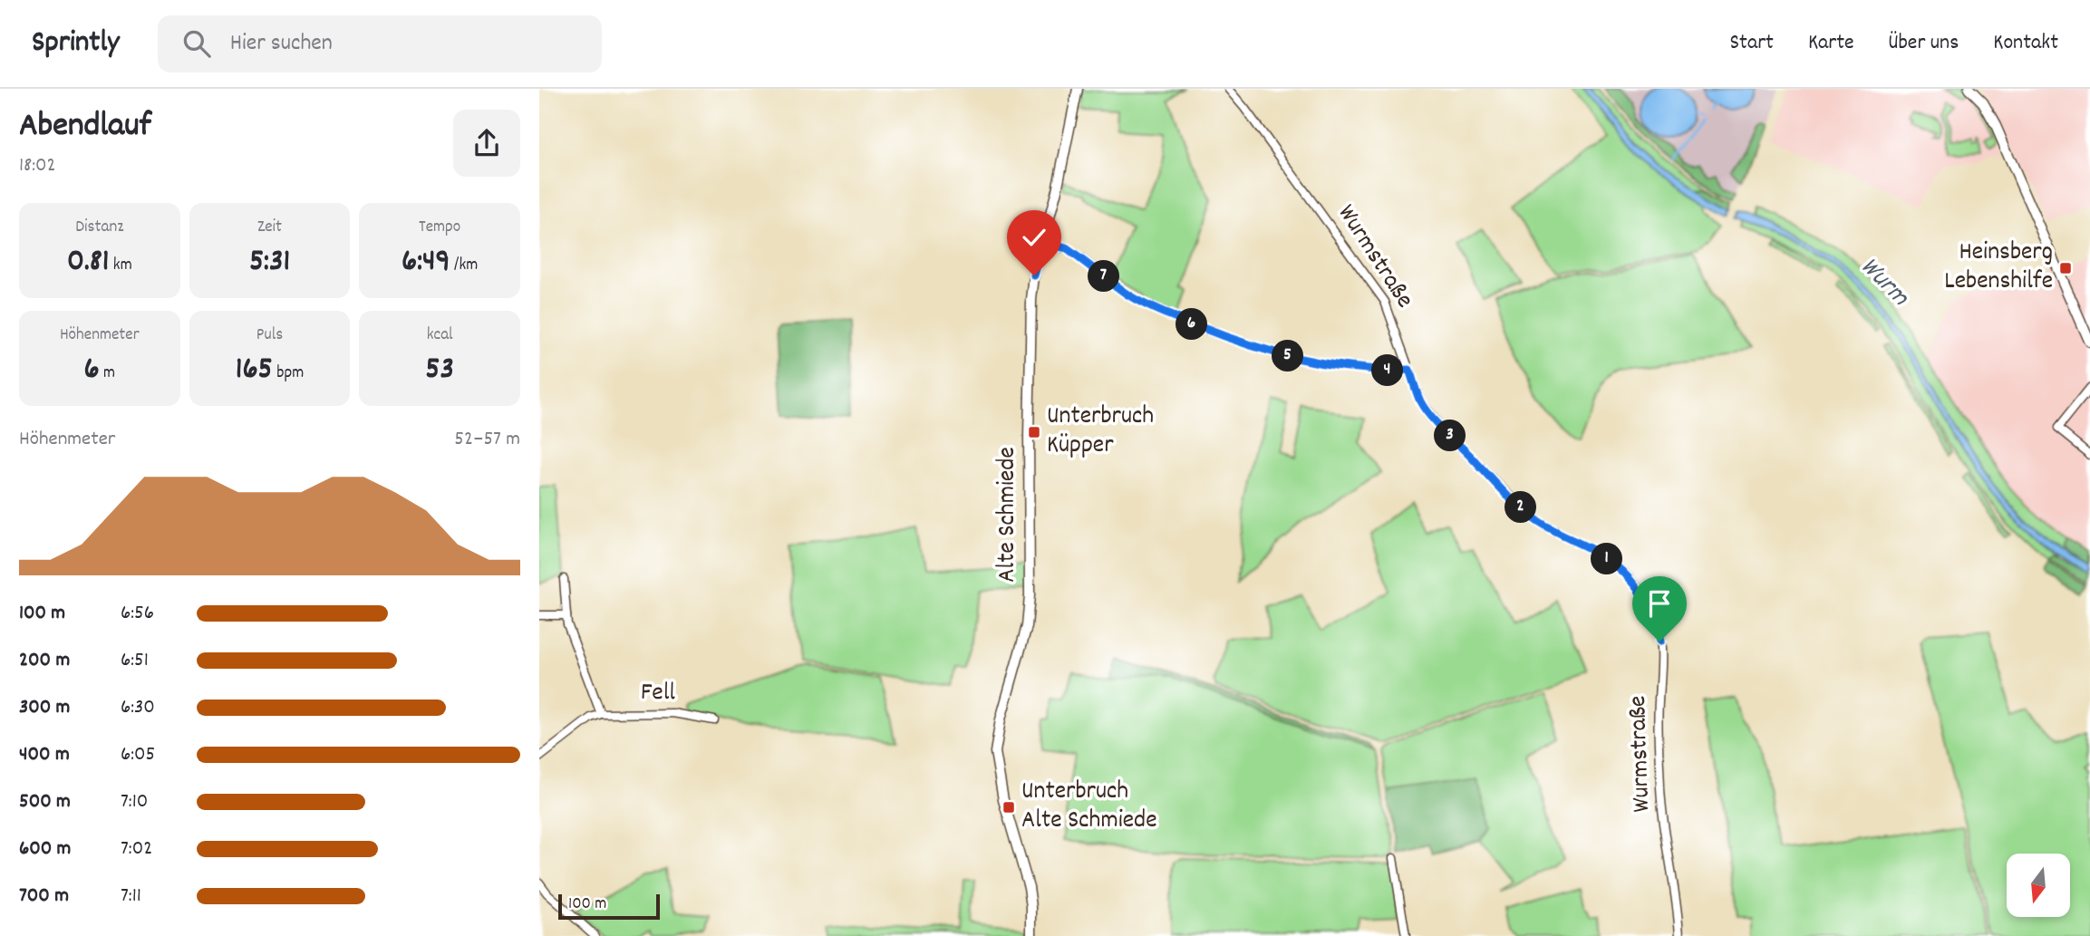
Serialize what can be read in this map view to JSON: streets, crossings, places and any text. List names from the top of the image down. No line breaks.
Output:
{"streets":{"street":["Wurmstraße","Alte Schmiede","Fell"]},"water":["Wurm"],"places":{"transit":["Heinsberg Lebenshilfe","Unterbruch Küpper","Unterbruch Alte Schmiede"]},"scale_bar":"100 m","north":"bottom","page":{"header":"Sprintly","search":"Hier suchen","nav":["Start","Karte","Über uns","Kontakt"],"heading":["Abendlauf","18:02"],"stats":[["Distanz","0.81 km"],["Zeit","5:31"],["Tempo","6:49 /km"],["Höhenmeter","6 m"],["Puls","165 bpm"],["kcal","53"]],"pins":["7","6","5","4","3","2","1"],"chart":["Höhenmeter","52–57 m"],"list":[{"name":"100 m","note":"6:56"},{"name":"200 m","note":"6:51"},{"name":"300 m","note":"6:30"},{"name":"400 m","note":"6:05"},{"name":"500 m","note":"7:10"},{"name":"600 m","note":"7:02"},{"name":"700 m","note":"7:11"}],"scale":"100 m"}}
